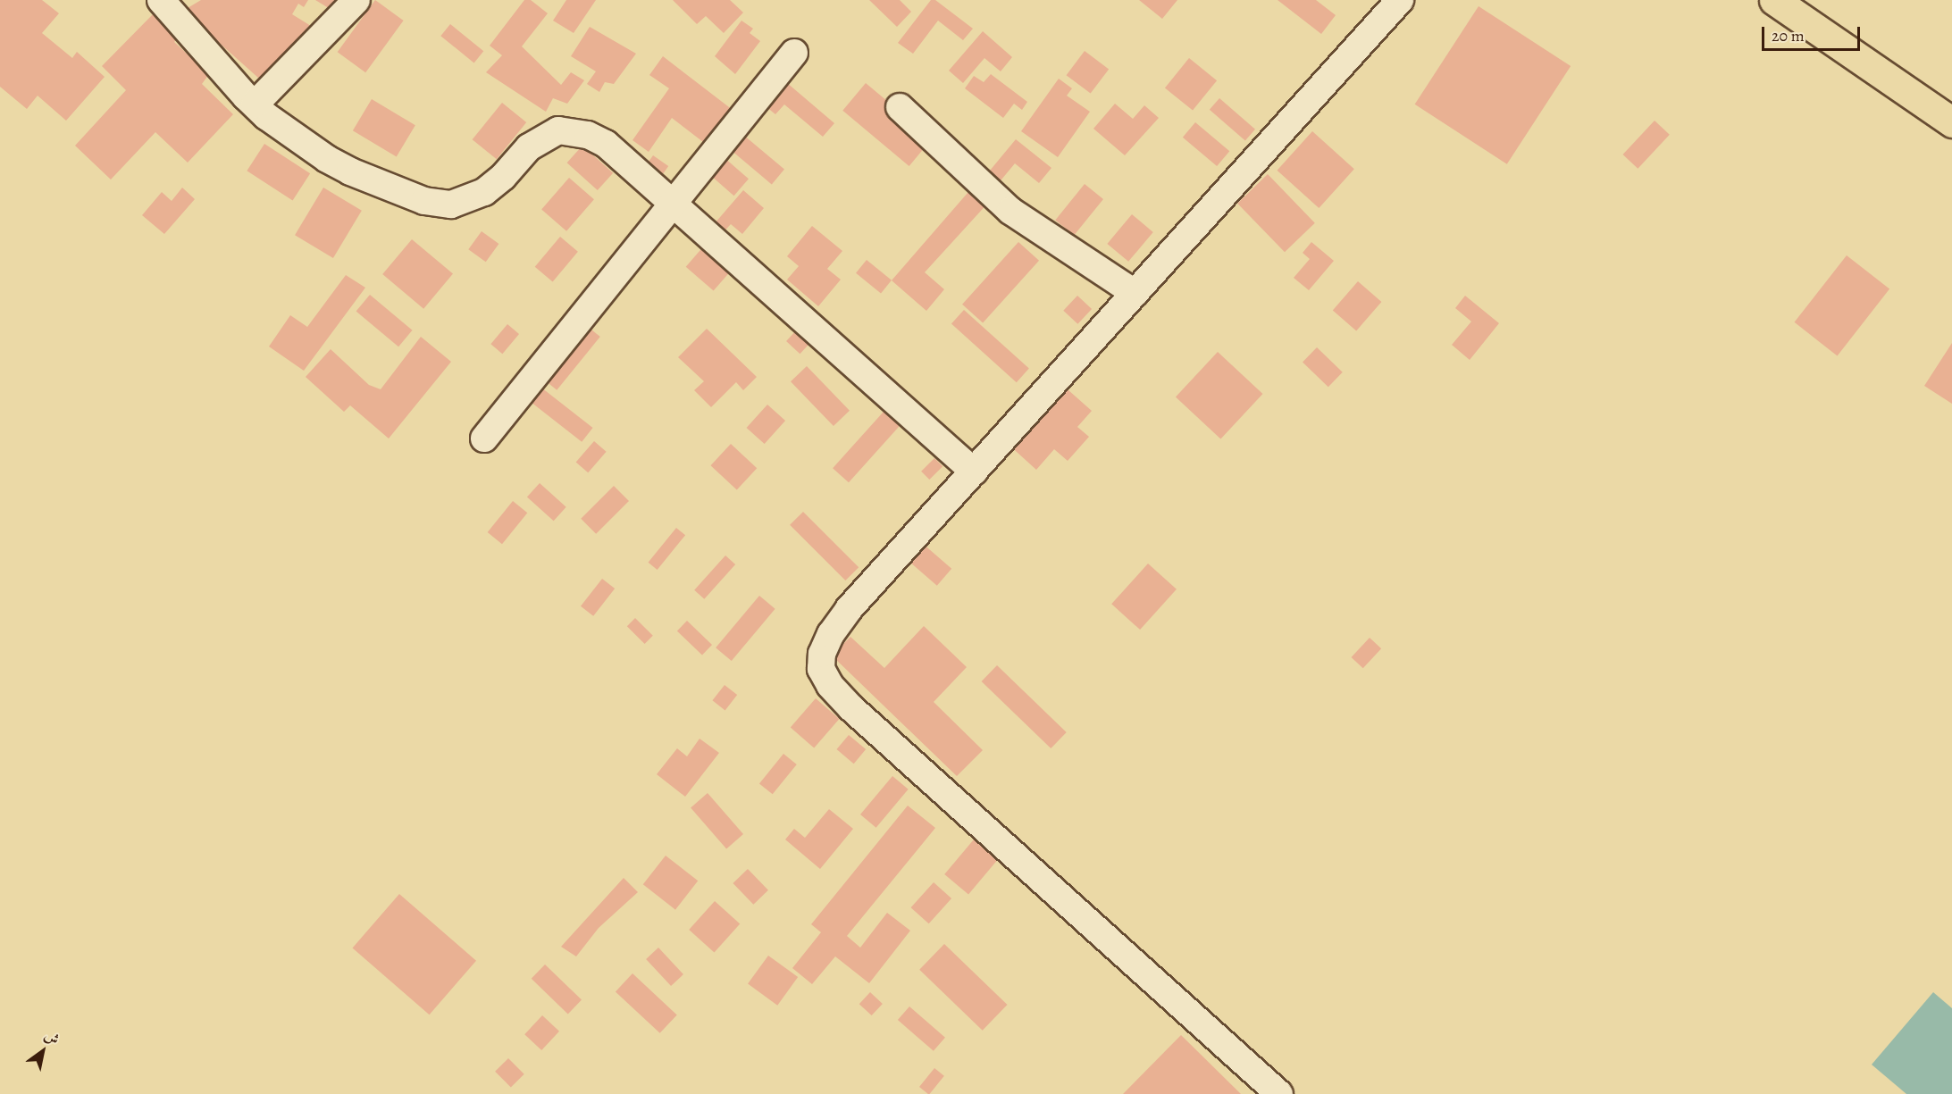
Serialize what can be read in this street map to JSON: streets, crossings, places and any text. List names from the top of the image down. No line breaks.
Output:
{"scale_bar":"20 m","north":"top right"}
